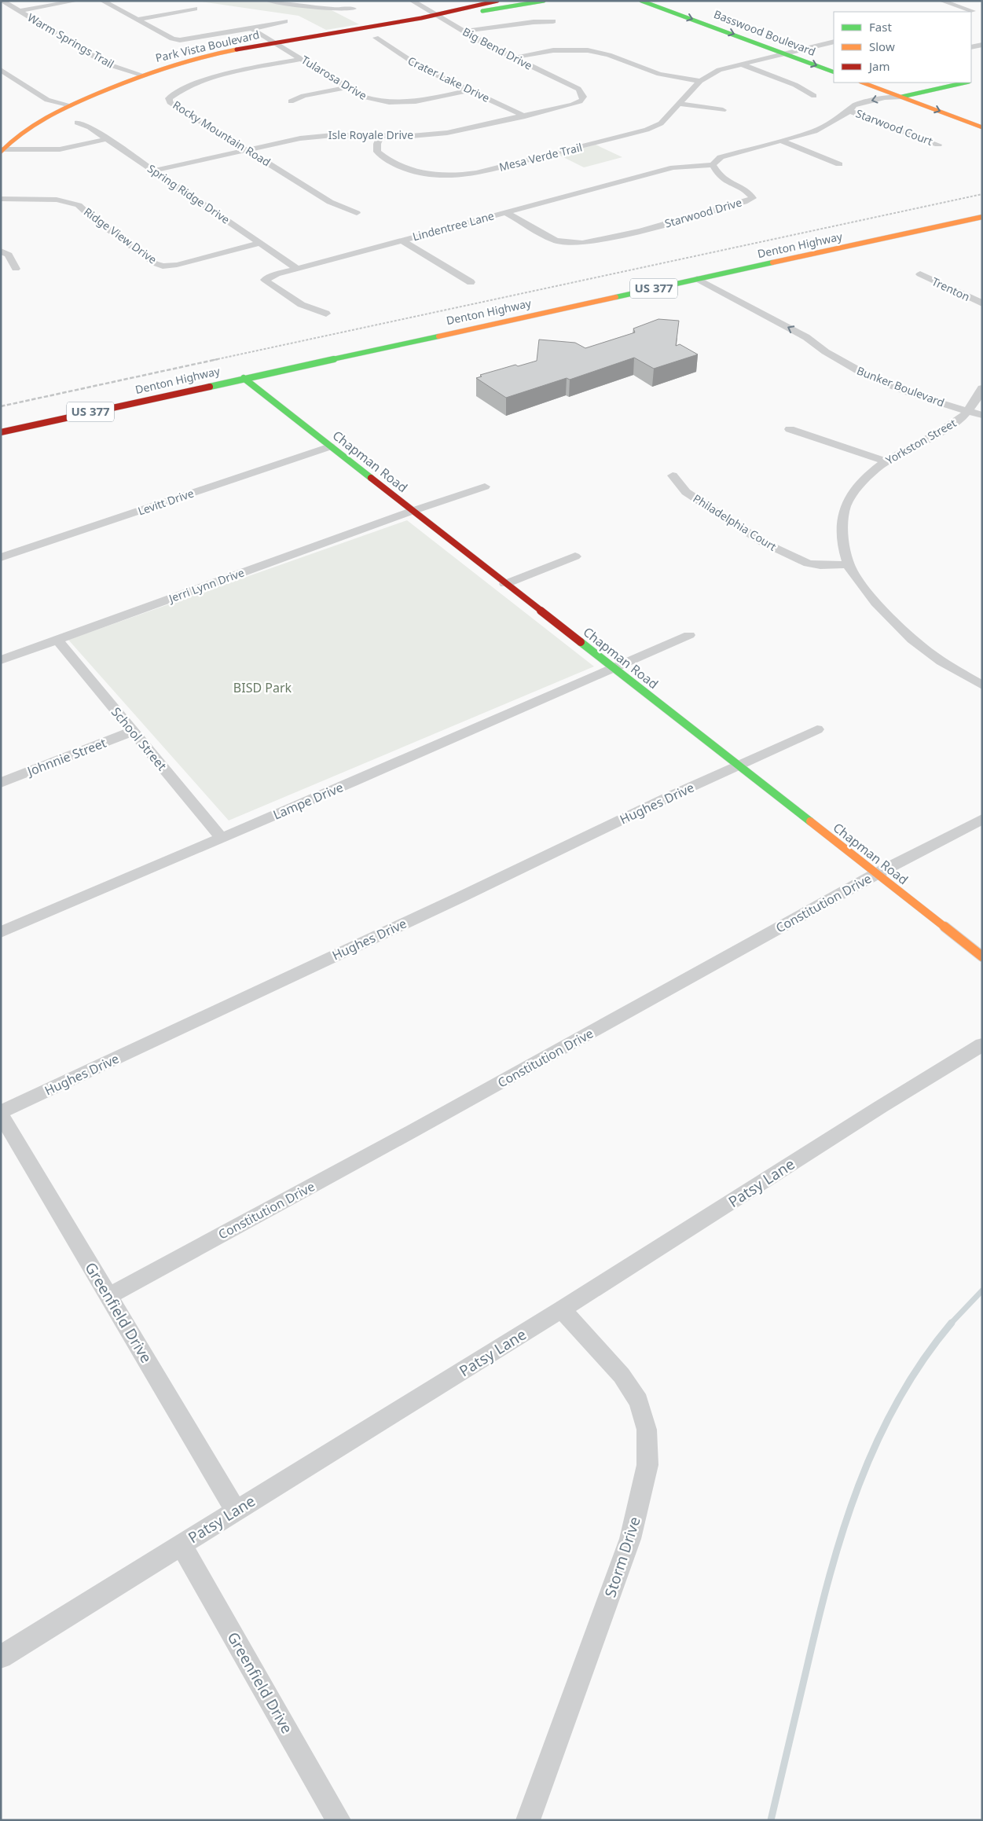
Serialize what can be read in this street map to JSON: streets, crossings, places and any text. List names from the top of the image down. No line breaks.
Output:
{"streets":{"main road":["Basswood Boulevard","Park Vista Boulevard","Denton Highway","US 377","Chapman Road"],"street":["Warm Springs Trail","Big Bend Drive","Tularosa Drive","Crater Lake Drive","Starwood Court","Rocky Mountain Road","Isle Royale Drive","Mesa Verde Trail","Spring Ridge Drive","Starwood Drive","Lindentree Lane","Ridge View Drive","Trenton","Bunker Boulevard","Yorkston Street","Levitt Drive","Philadelphia Court","Jerri Lynn Drive","School Street","Johnnie Street","Lampe Drive","Hughes Drive","Constitution Drive","Patsy Lane","Greenfield Drive","Storm Drive"]},"crossings":[["Warm Springs Trail","Park Vista Boulevard"],["Park Vista Boulevard","Big Bend Drive"],["Park Vista Boulevard","Tularosa Drive"],["Big Bend Drive","Isle Royale Drive"],["Tularosa Drive","Crater Lake Drive"],["Tularosa Drive","Rocky Mountain Road"],["Crater Lake Drive","Isle Royale Drive"],["Rocky Mountain Road","Isle Royale Drive"],["Isle Royale Drive","Mesa Verde Trail"],["Isle Royale Drive","Spring Ridge Drive"],["Spring Ridge Drive","Lindentree Lane"],["Spring Ridge Drive","Ridge View Drive"],["Starwood Drive","Lindentree Lane"],["Denton Highway","Bunker Boulevard"],["Denton Highway","Chapman Road"],["Bunker Boulevard","Yorkston Street"],["Yorkston Street","Philadelphia Court"],["Chapman Road","Levitt Drive"],["Chapman Road","Jerri Lynn Drive"],["Chapman Road","Lampe Drive"],["Chapman Road","Hughes Drive"],["Chapman Road","Constitution Drive"],["Jerri Lynn Drive","School Street"],["School Street","Johnnie Street"],["School Street","Lampe Drive"],["Hughes Drive","Greenfield Drive"],["Constitution Drive","Greenfield Drive"],["Patsy Lane","Greenfield Drive"],["Patsy Lane","Storm Drive"]],"parks":["BISD Park"],"legend":["Fast","Slow","Jam"]}
